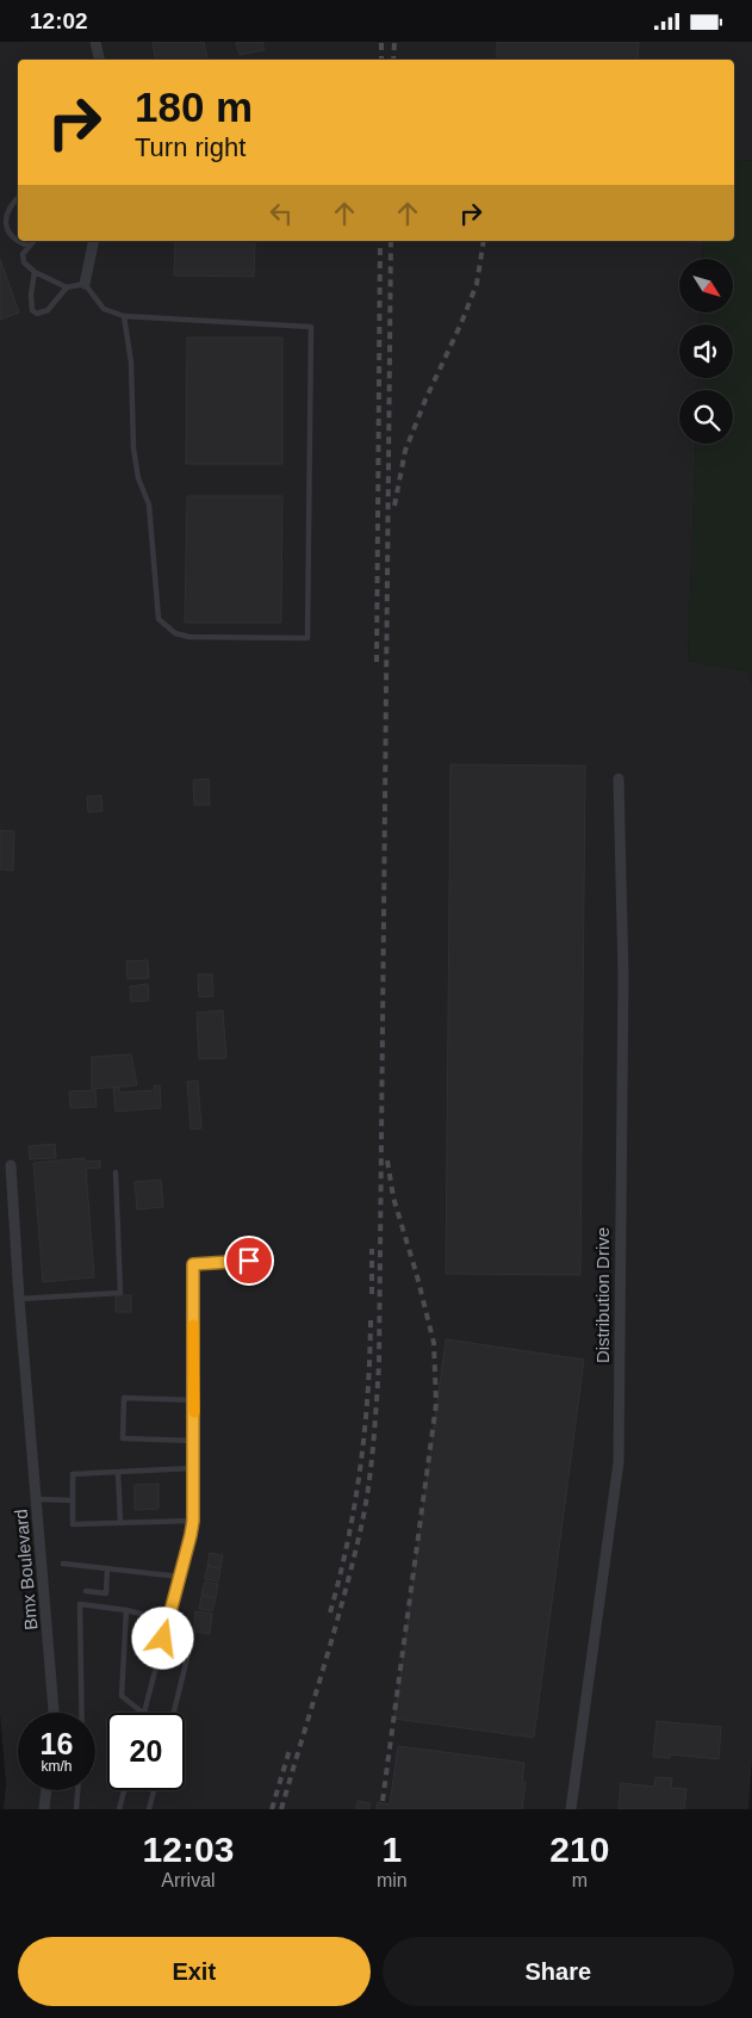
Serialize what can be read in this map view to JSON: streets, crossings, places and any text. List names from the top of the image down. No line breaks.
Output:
{"streets":{"street":["Distribution Drive","Bmx Boulevard"]},"north":"bottom right","page":{"status":"12:02","turn":["180 m","Turn right"],"speed":"16 km/h","limit":"20","eta":["12:03","Arrival","1","min","210","m"],"buttons":["Exit","Share"]}}
